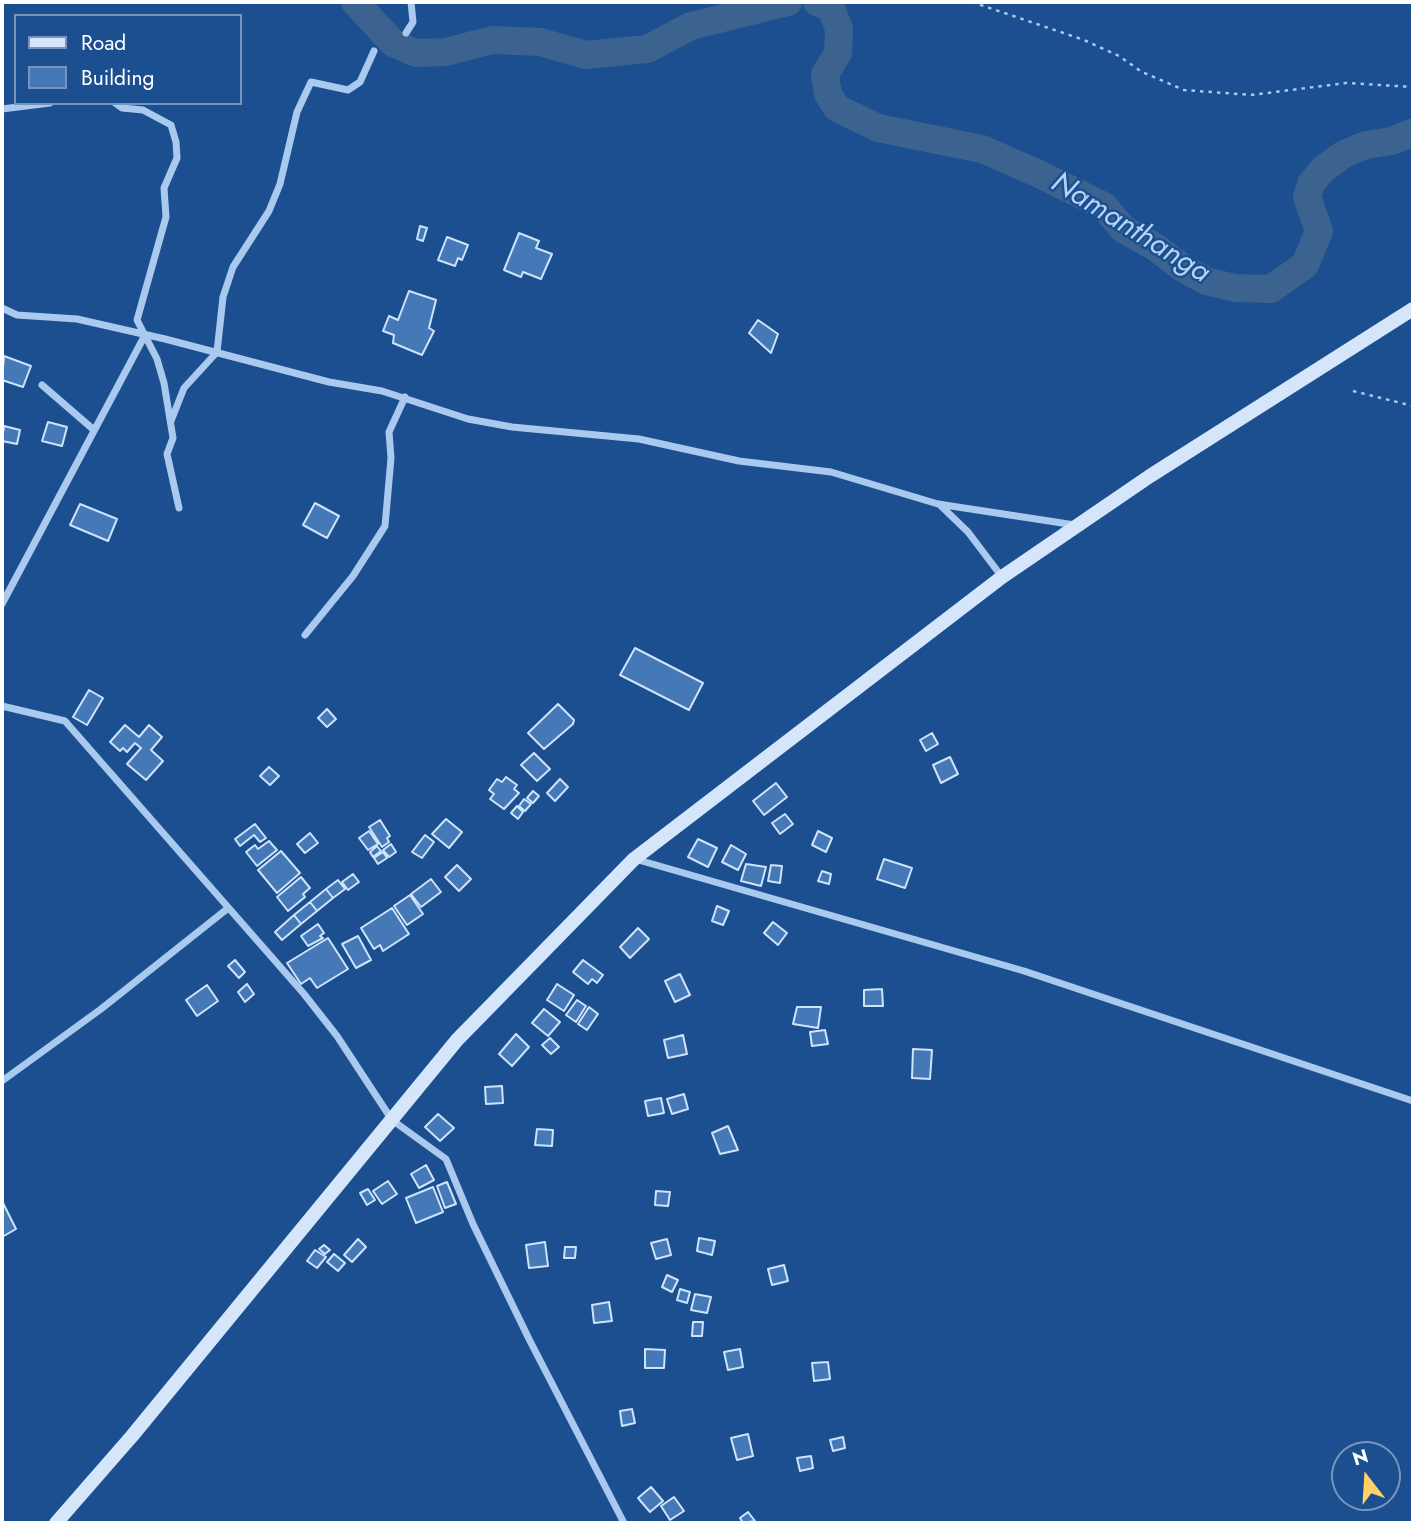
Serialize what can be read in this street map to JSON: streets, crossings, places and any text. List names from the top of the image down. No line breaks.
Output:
{"water":["Namanthanga"],"legend":["Road","Building"],"north":"top"}
